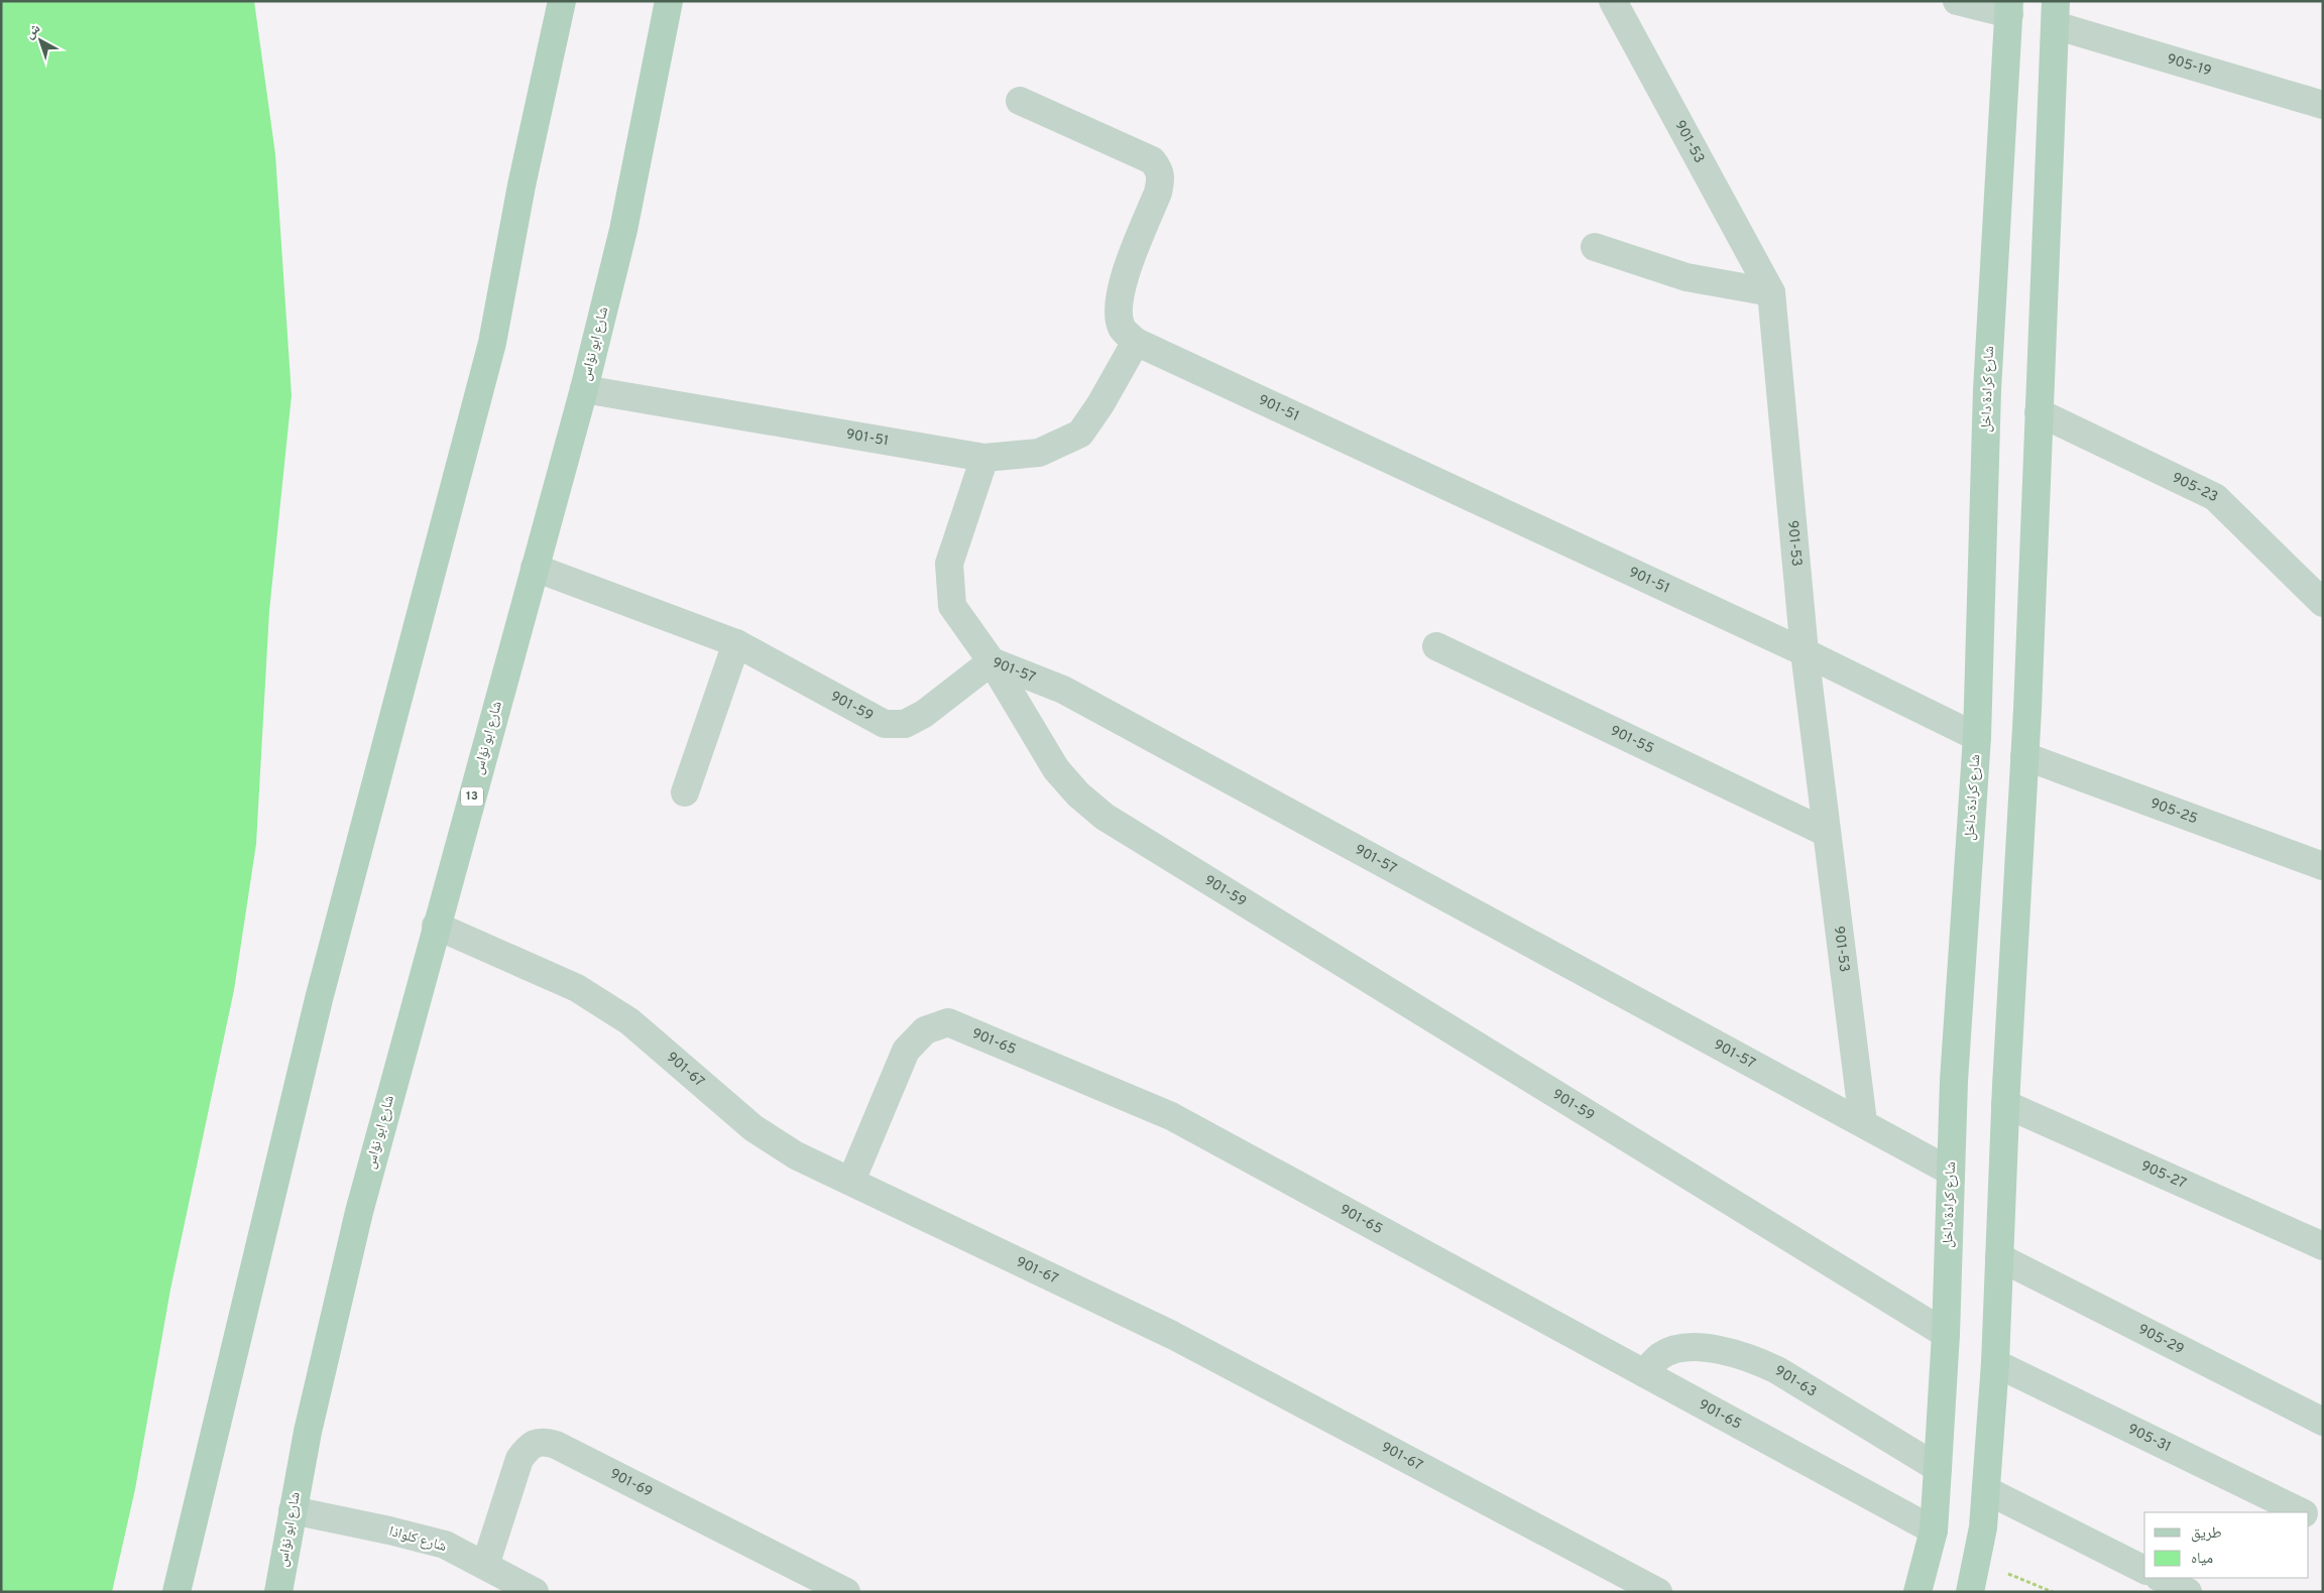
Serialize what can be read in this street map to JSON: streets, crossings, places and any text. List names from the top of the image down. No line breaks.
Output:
{"streets":{"main road":["شارع ابو نؤاس","شارع كرادة داخل","13"],"street":["905-19","901-53","901-51","905-23","901-57","901-59","901-55","905-25","901-65","901-67","905-27","905-29","901-63","905-31","901-69","شارع كلواذا"]},"crossings":[["901-53","901-51"],["901-53","901-57"],["901-53","901-55"],["شارع ابو نؤاس","901-51"],["شارع ابو نؤاس","901-59"],["شارع ابو نؤاس","901-67"],["شارع ابو نؤاس","شارع كلواذا"],["شارع كرادة داخل","901-51"],["شارع كرادة داخل","901-57"],["شارع كرادة داخل","901-59"],["شارع كرادة داخل","901-65"],["شارع كرادة داخل","901-63"],["901-51","901-57"],["901-57","901-59"],["901-65","901-67"],["901-65","901-63"],["901-69","شارع كلواذا"]],"legend":["طريق","مياه"],"north":"top left"}
